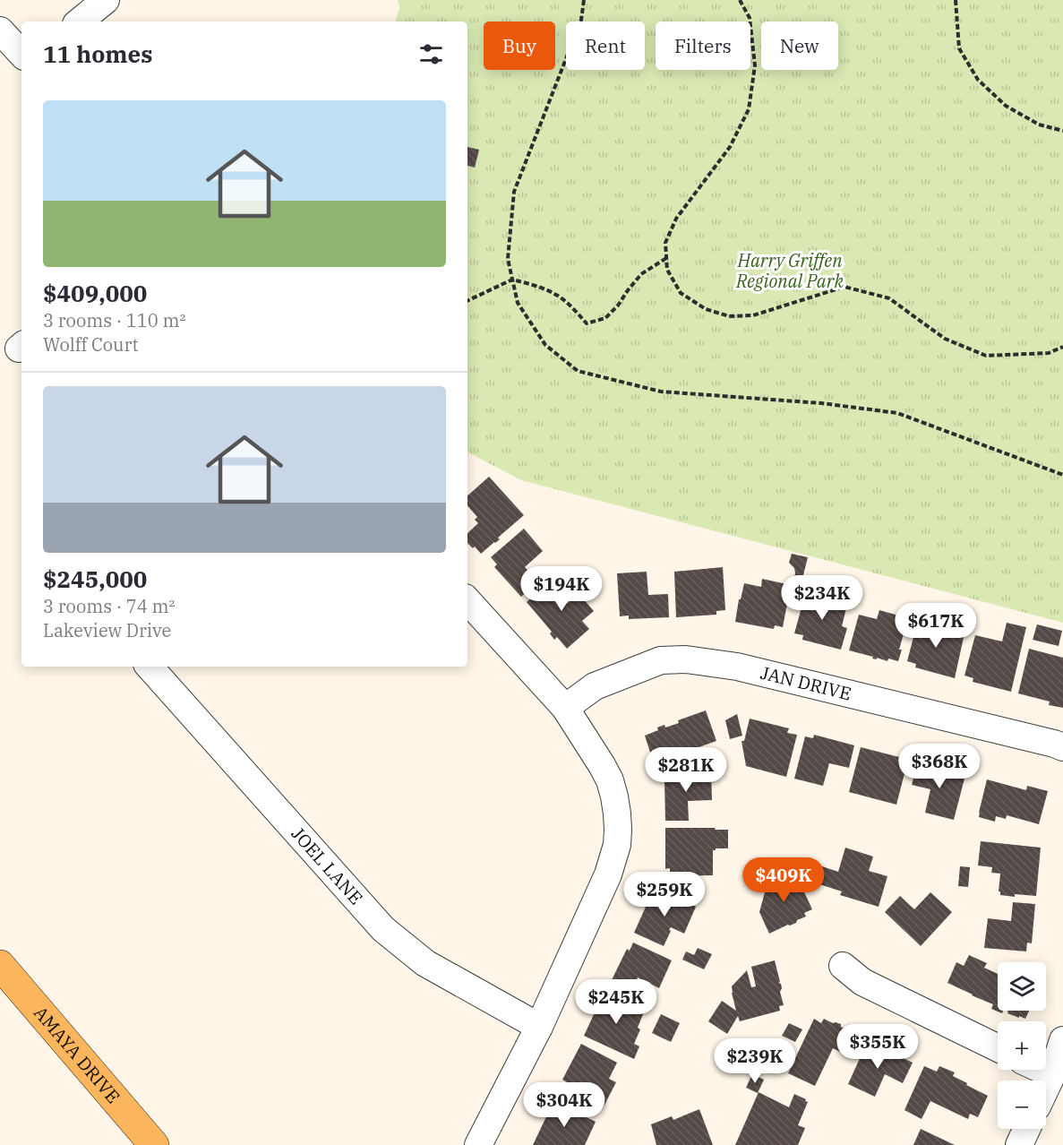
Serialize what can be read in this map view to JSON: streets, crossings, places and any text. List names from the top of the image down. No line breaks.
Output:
{"streets":{"main road":["AMAYA DRIVE"],"street":["JAN DRIVE","JOEL LANE"]},"parks":["Harry Griffen Regional Park"],"page":{"chip":["Buy","Rent","Filters","New"],"heading":"11 homes","list":[{"name":"$409,000","note":"3 rooms · 110 m² · Wolff Court"},{"name":"$245,000","note":"3 rooms · 74 m² · Lakeview Drive"}],"price":["$194K","$234K","$617K","$368K","$281K","$409K","$259K","$245K","$355K","$239K","$304K"],"map_buttons":["+","−"]}}
